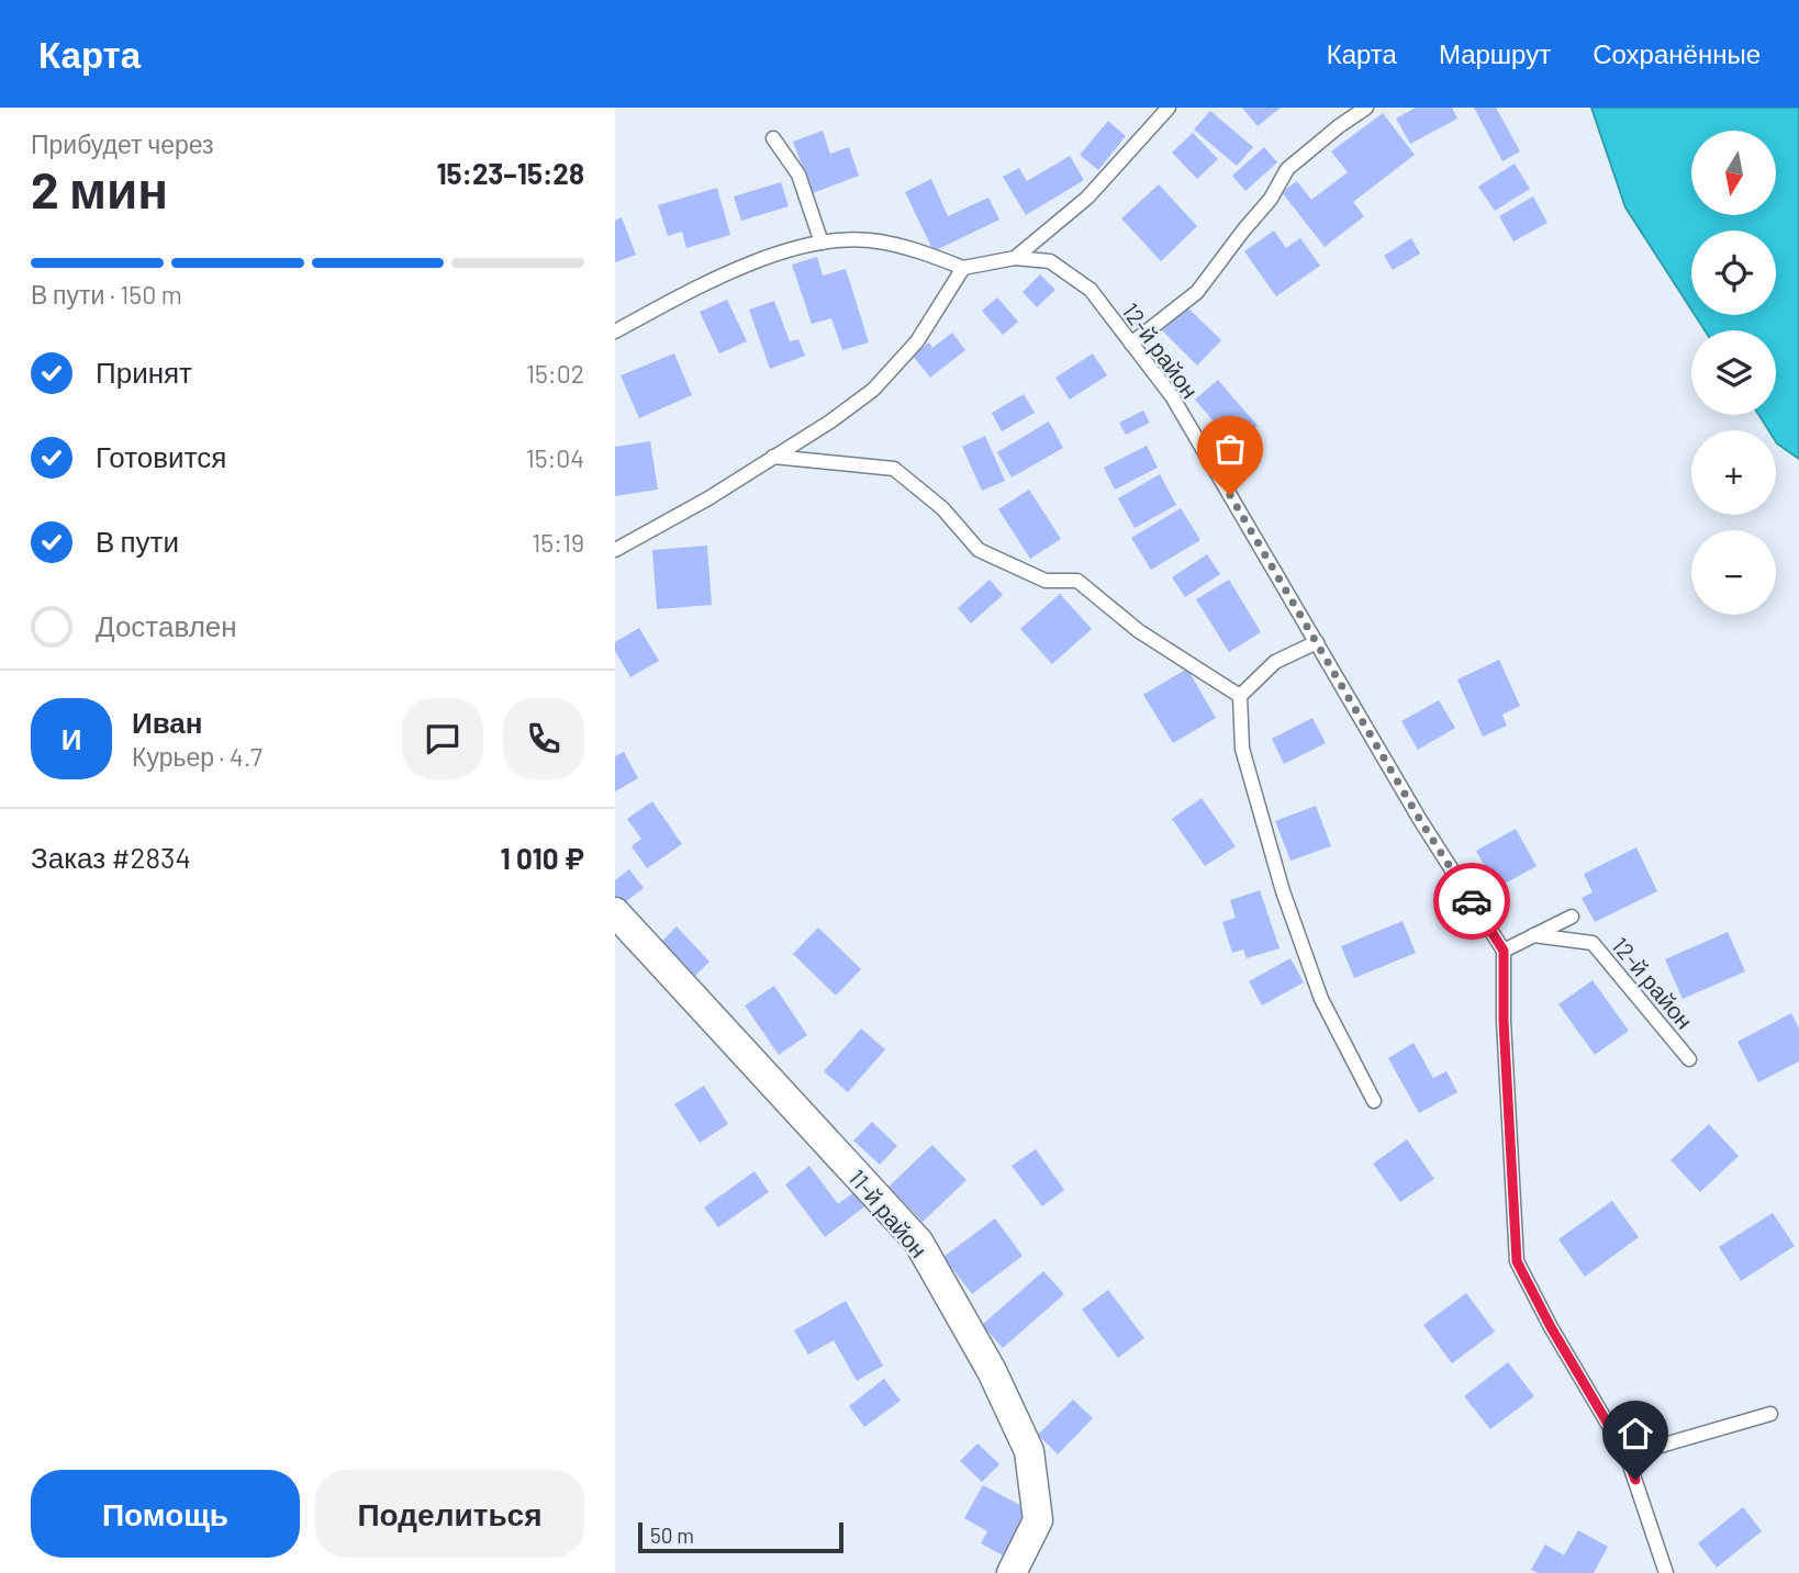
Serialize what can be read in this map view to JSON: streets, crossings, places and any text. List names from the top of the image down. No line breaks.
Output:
{"streets":{"street":["11-й район"],"lane":["12-й район"]},"scale_bar":"50 m","north":"bottom","page":{"header":"Карта","nav":["Карта","Маршрут","Сохранённые"],"heading":["2 мин","Прибудет через","15:23–15:28"],"panel":["Иван","Курьер · 4.7","Заказ #2834","1 010 ₽"],"map_buttons":["+","−"],"bar":"В пути · 150 m","list":[["Принят","15:02"],["Готовится","15:04"],["В пути","15:19"],"Доставлен"],"round":"И","buttons":["Помощь","Поделиться"],"scale":"50 m"}}
